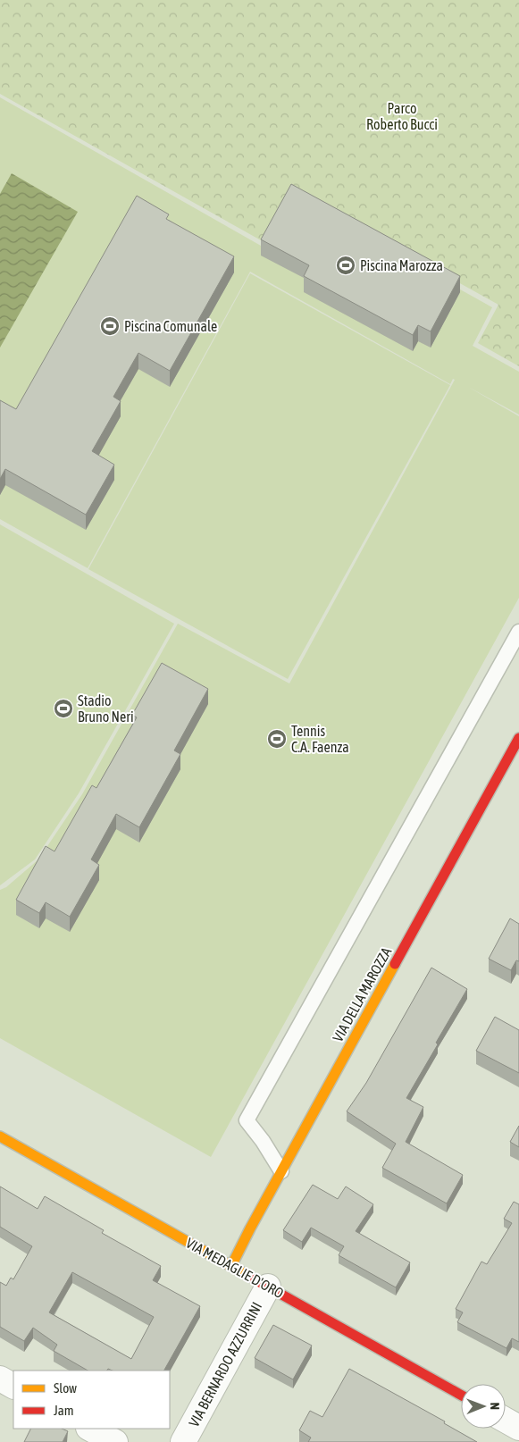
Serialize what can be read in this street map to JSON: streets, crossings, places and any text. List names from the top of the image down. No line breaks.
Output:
{"streets":{"street":["VIA DELLA MAROZZA","VIA MEDAGLIE D'ORO","VIA BERNARDO AZZURRINI"]},"crossings":[["VIA DELLA MAROZZA","VIA MEDAGLIE D'ORO"],["VIA MEDAGLIE D'ORO","VIA BERNARDO AZZURRINI"]],"parks":["Parco Roberto Bucci"],"places":{"sports":["Piscina Marozza","Piscina Comunale","Stadio Bruno Neri","Tennis C.A. Faenza"]},"legend":["Slow","Jam"],"north":"right"}
